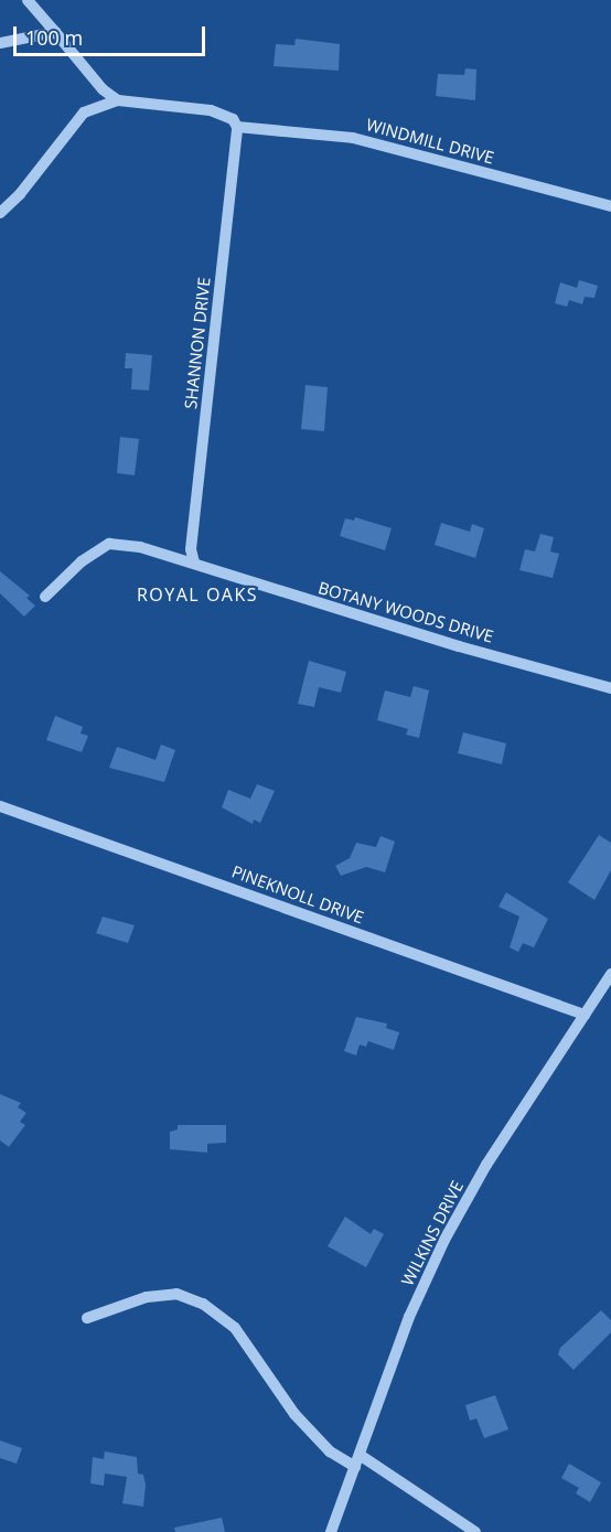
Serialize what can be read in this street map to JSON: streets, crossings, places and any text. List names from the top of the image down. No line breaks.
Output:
{"streets":{"street":["WINDMILL DRIVE","SHANNON DRIVE","BOTANY WOODS DRIVE","PINEKNOLL DRIVE","WILKINS DRIVE"]},"crossings":[["WINDMILL DRIVE","SHANNON DRIVE"],["SHANNON DRIVE","BOTANY WOODS DRIVE"],["PINEKNOLL DRIVE","WILKINS DRIVE"]],"districts":["ROYAL OAKS"],"scale_bar":"100 m"}
